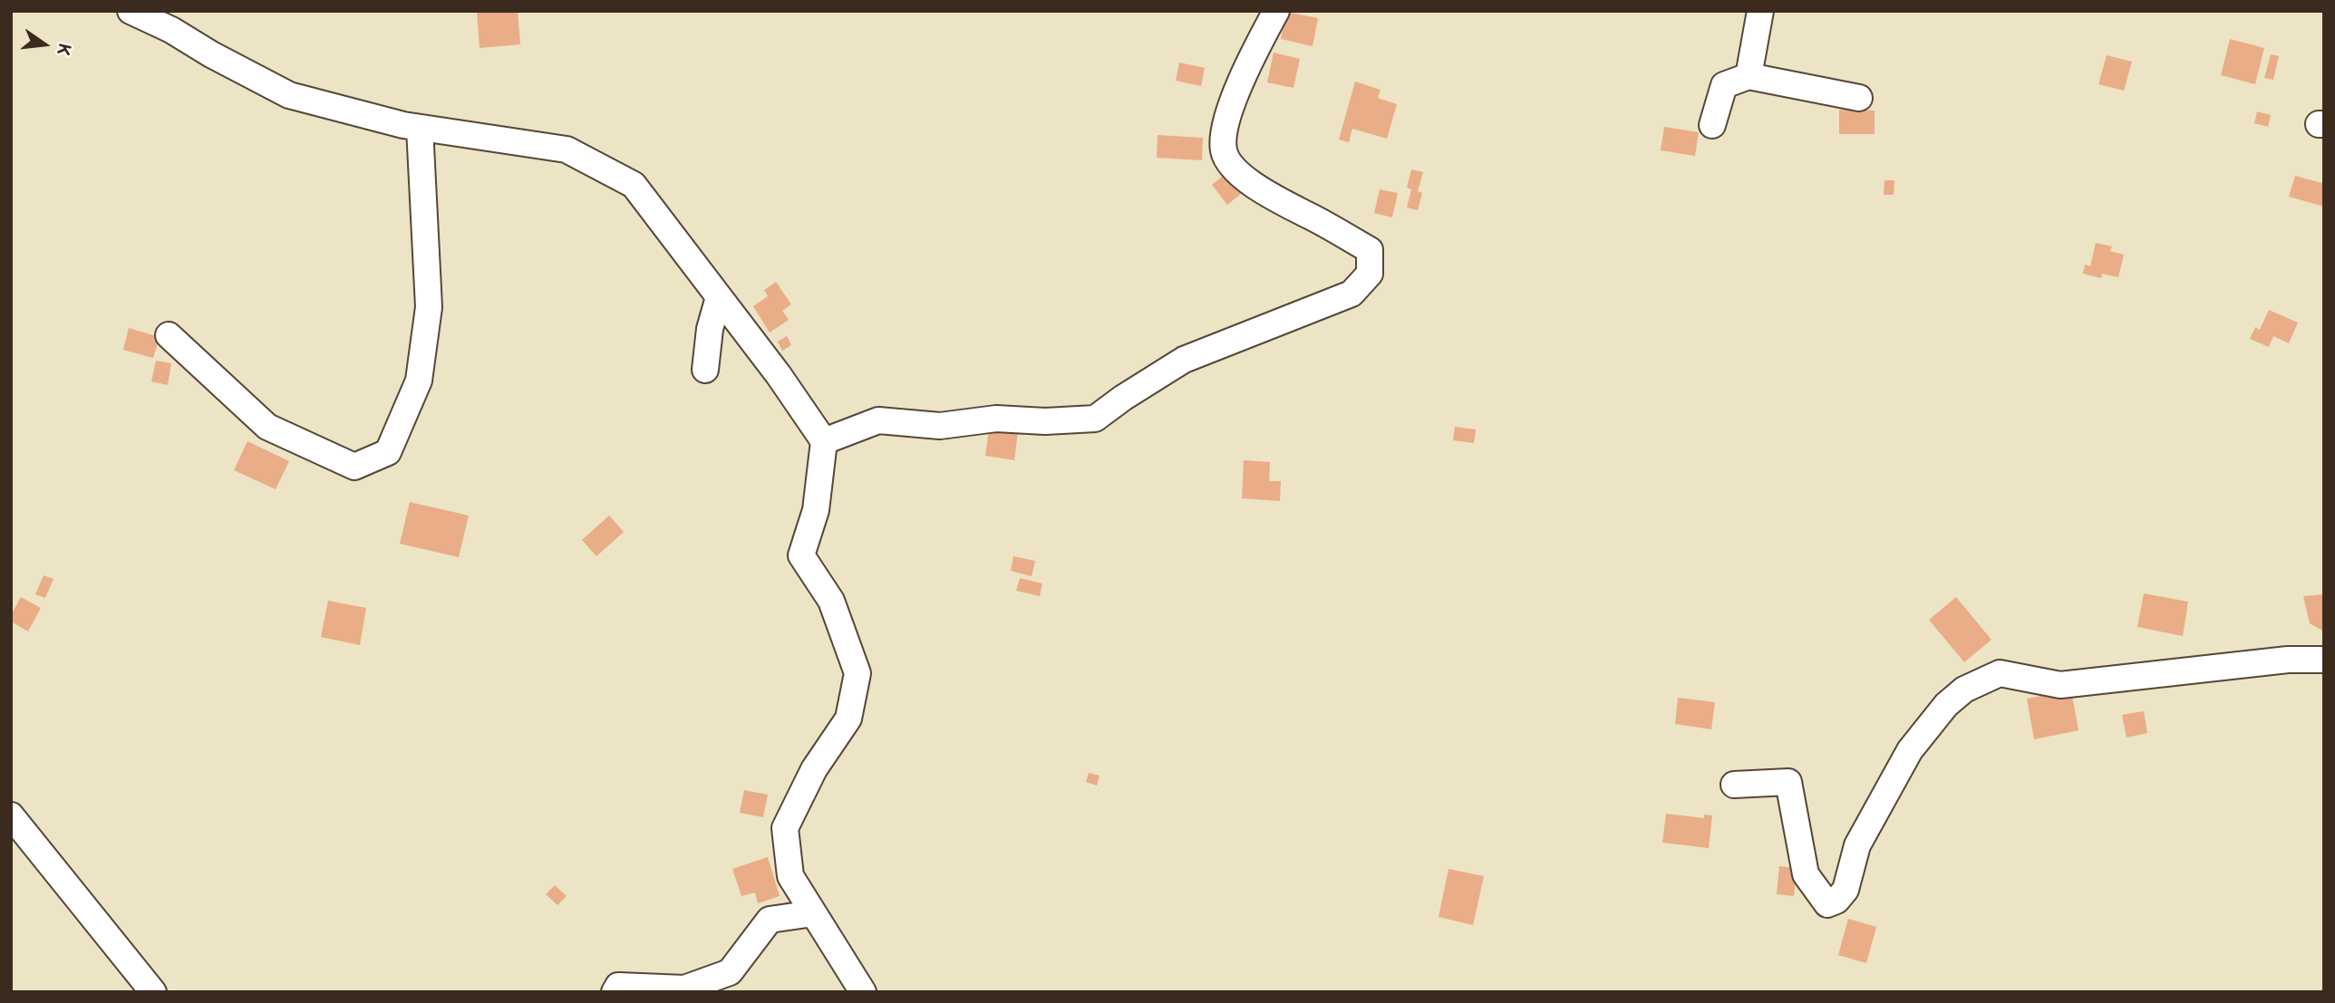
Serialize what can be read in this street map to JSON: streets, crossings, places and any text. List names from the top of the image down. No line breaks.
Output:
{"north":"right"}
